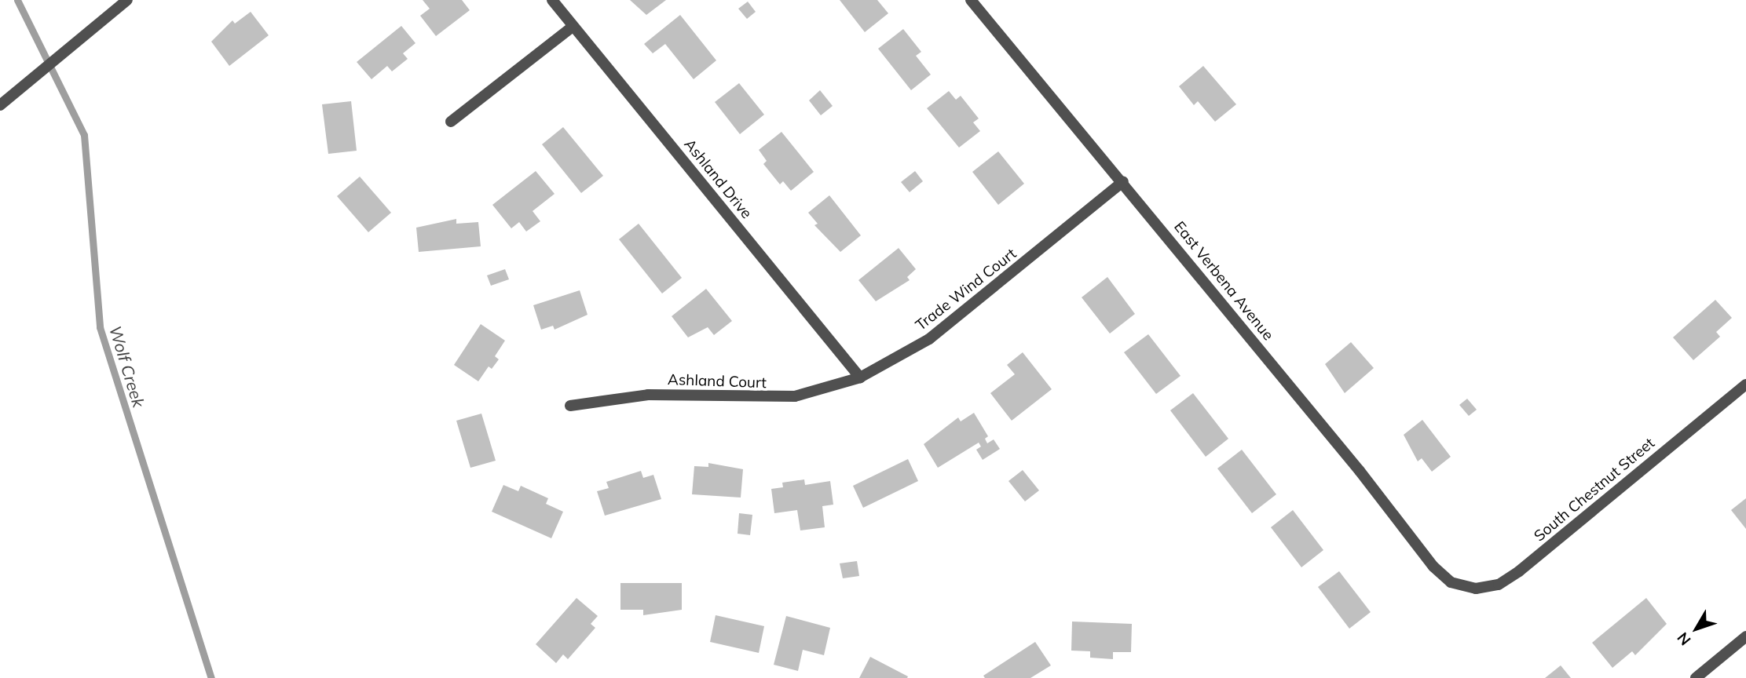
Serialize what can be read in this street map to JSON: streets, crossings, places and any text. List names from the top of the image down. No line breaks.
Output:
{"streets":{"street":["Ashland Drive","East Verbena Avenue","Trade Wind Court","Ashland Court","South Chestnut Street"]},"crossings":[["Ashland Drive","Trade Wind Court"],["Ashland Drive","Ashland Court"],["East Verbena Avenue","Trade Wind Court"],["East Verbena Avenue","South Chestnut Street"],["Trade Wind Court","Ashland Court"]],"water":["Wolf Creek"],"north":"bottom left"}
